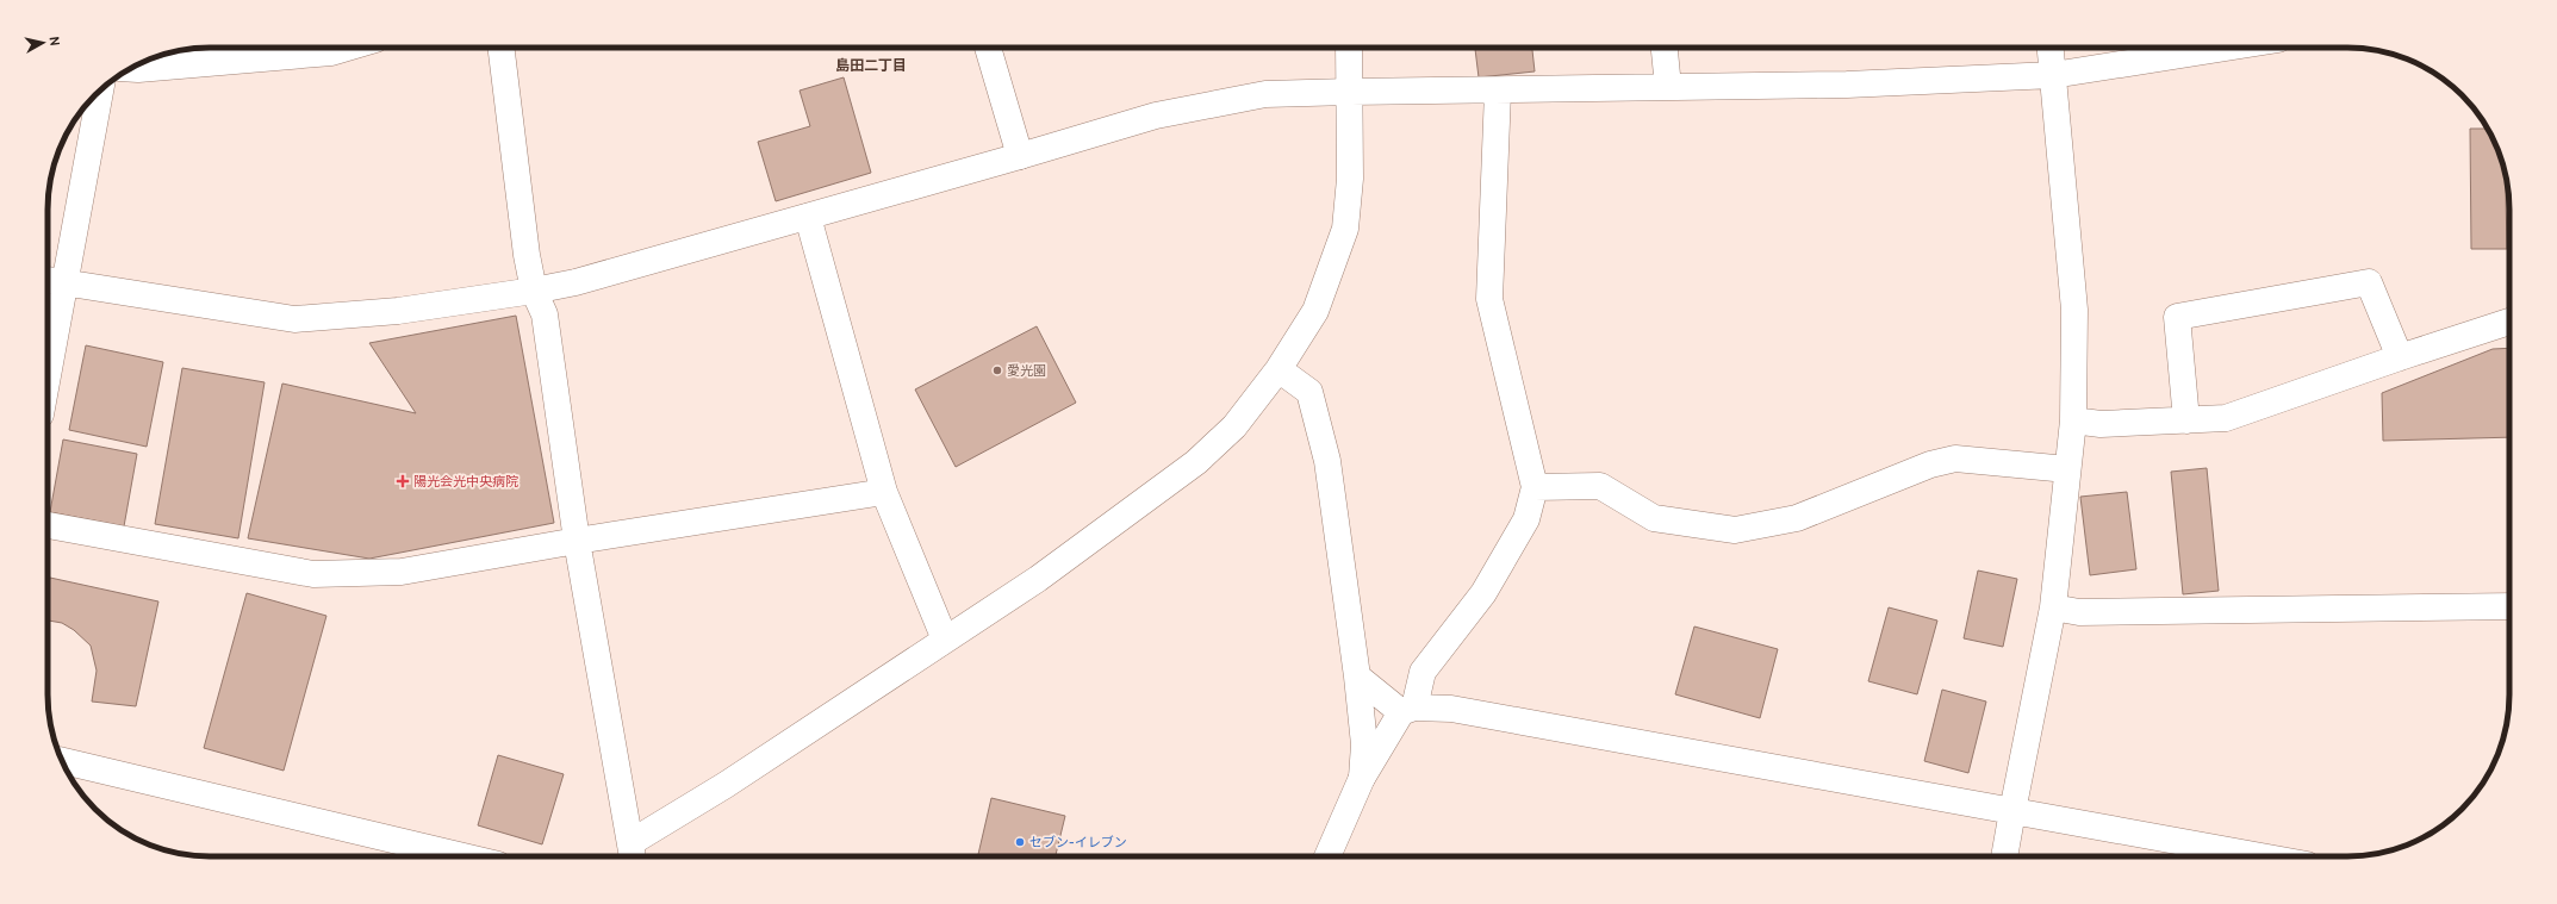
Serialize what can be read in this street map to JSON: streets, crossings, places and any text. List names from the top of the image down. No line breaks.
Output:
{"districts":["島田二丁目"],"places":{"other":["愛光園","セブン-イレブン"],"health":["陽光会光中央病院"]},"north":"right"}
